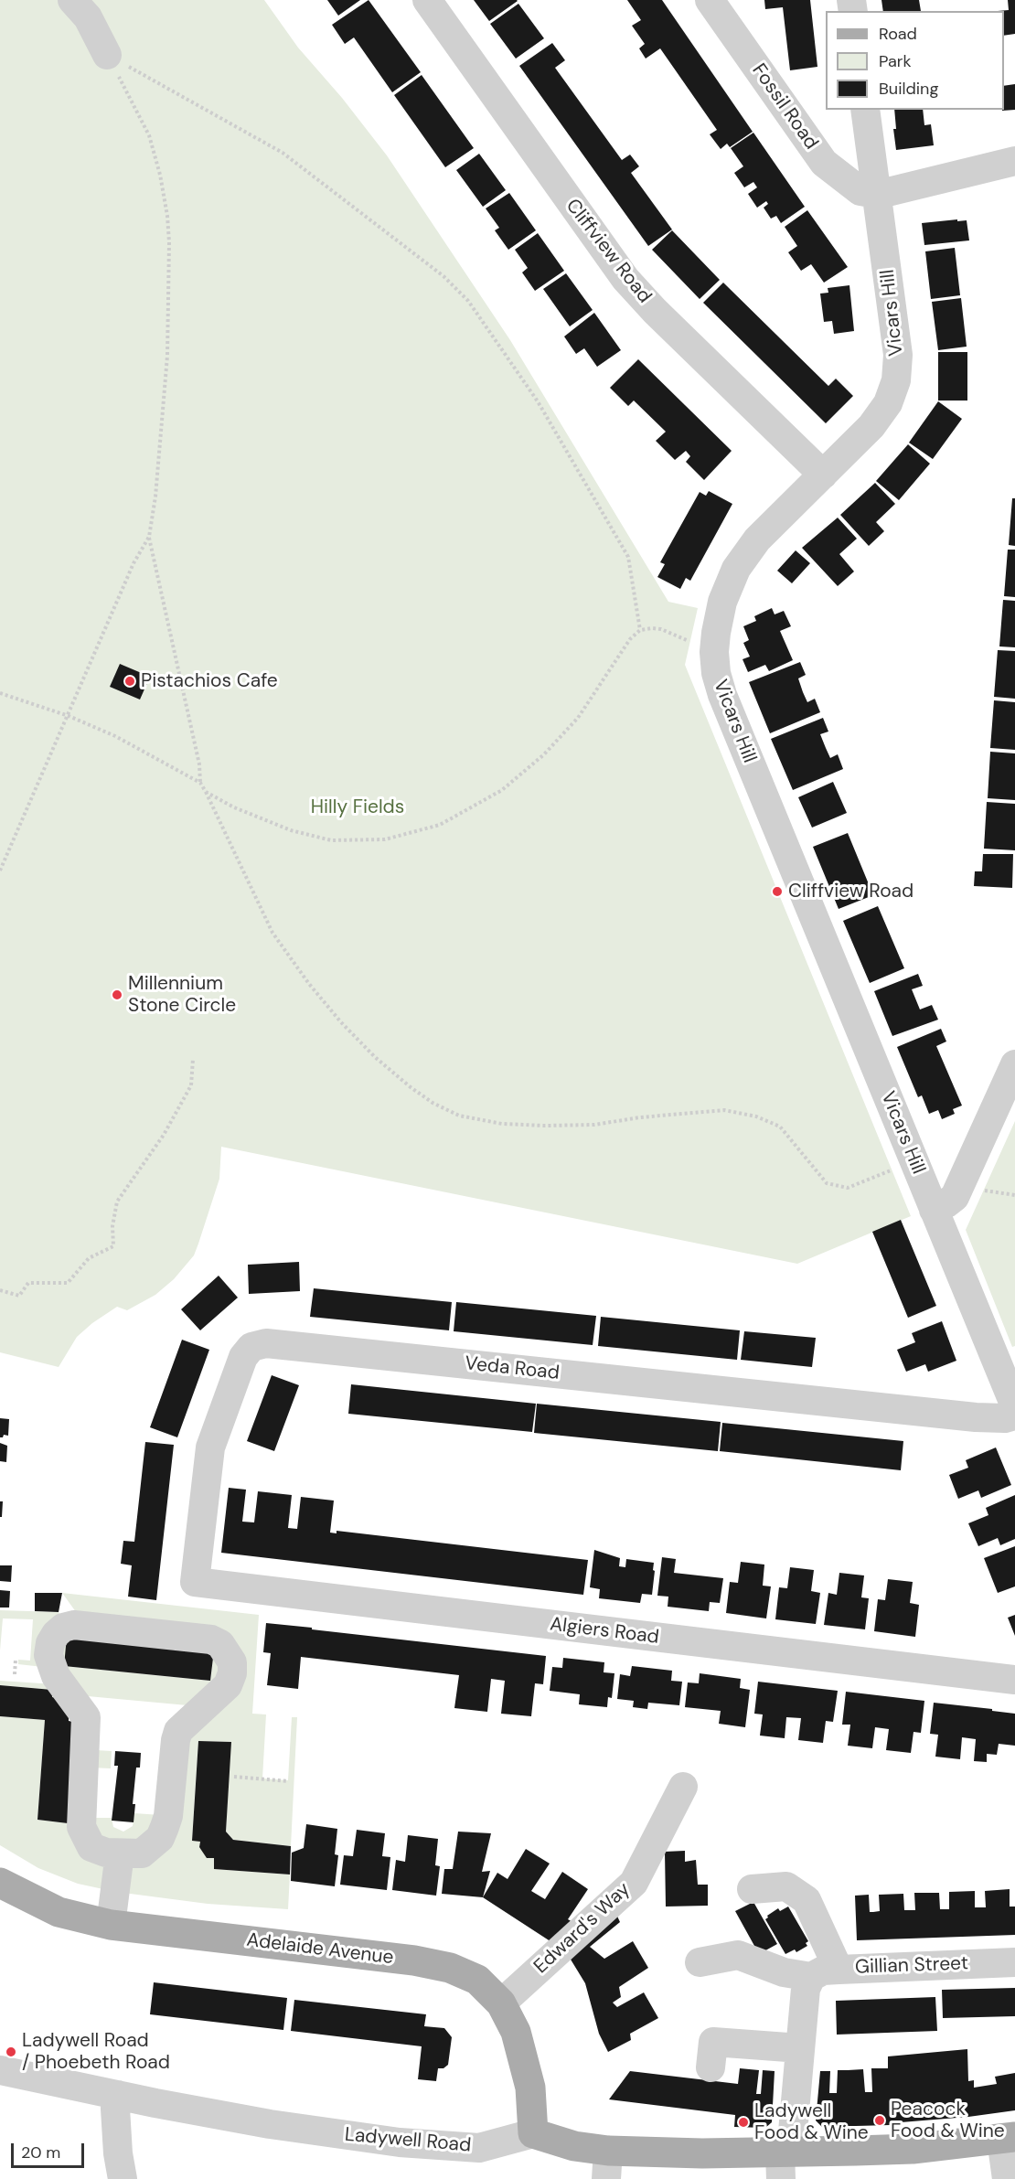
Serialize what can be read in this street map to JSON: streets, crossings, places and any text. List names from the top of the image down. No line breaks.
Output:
{"streets":{"main road":["Adelaide Avenue"],"street":["Fossil Road","Cliffview Road","Vicars Hill","Veda Road","Algiers Road","Edward's Way","Gillian Street","Ladywell Road"]},"crossings":[["Fossil Road","Vicars Hill"],["Cliffview Road","Vicars Hill"],["Veda Road","Algiers Road"],["Edward's Way","Adelaide Avenue"],["Adelaide Avenue","Ladywell Road"]],"parks":["Hilly Fields"],"places":["Pistachios Cafe","Cliffview Road","Millennium Stone Circle","Ladywell Road / Phoebeth Road","Peacock Food & Wine","Ladywell Food & Wine"],"legend":["Road","Park","Building"],"scale_bar":"20 m"}
